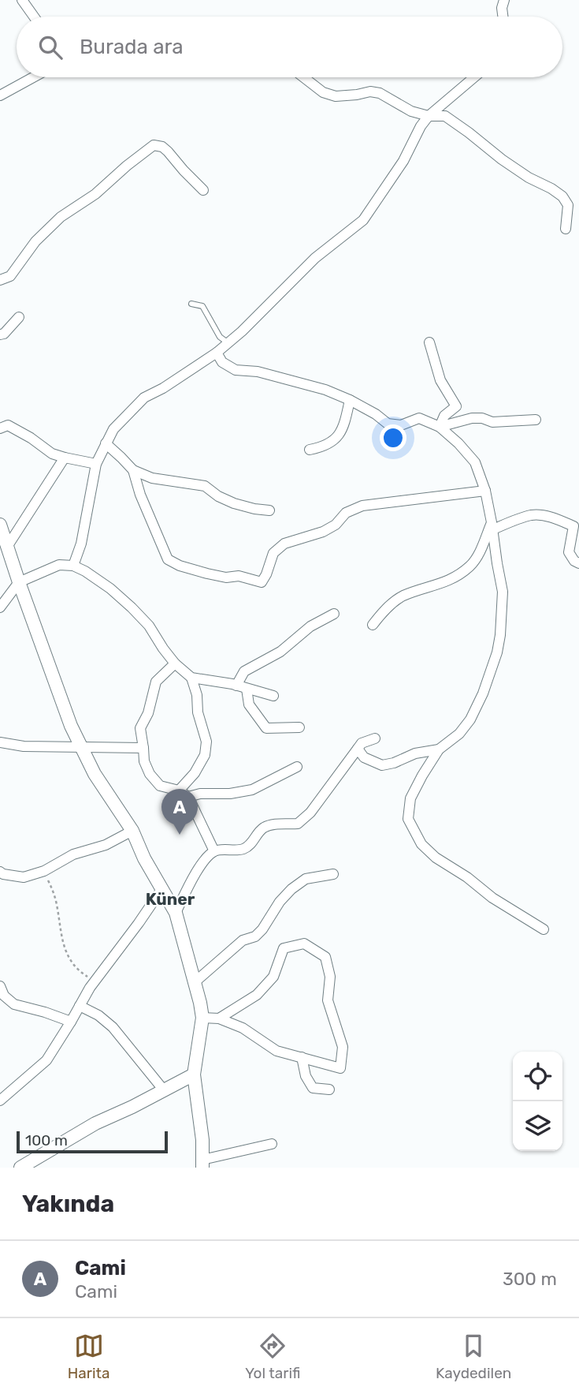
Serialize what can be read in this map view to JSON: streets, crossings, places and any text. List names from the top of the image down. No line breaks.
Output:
{"districts":["Küner"],"scale_bar":"100 m","page":{"search":"Burada ara","pins":"A","scale":"100 m","heading":"Yakında","list":[{"mark":"A","name":"Cami","note":"Cami","value":"300 m"}],"nav":["Harita","Yol tarifi","Kaydedilen"]}}
